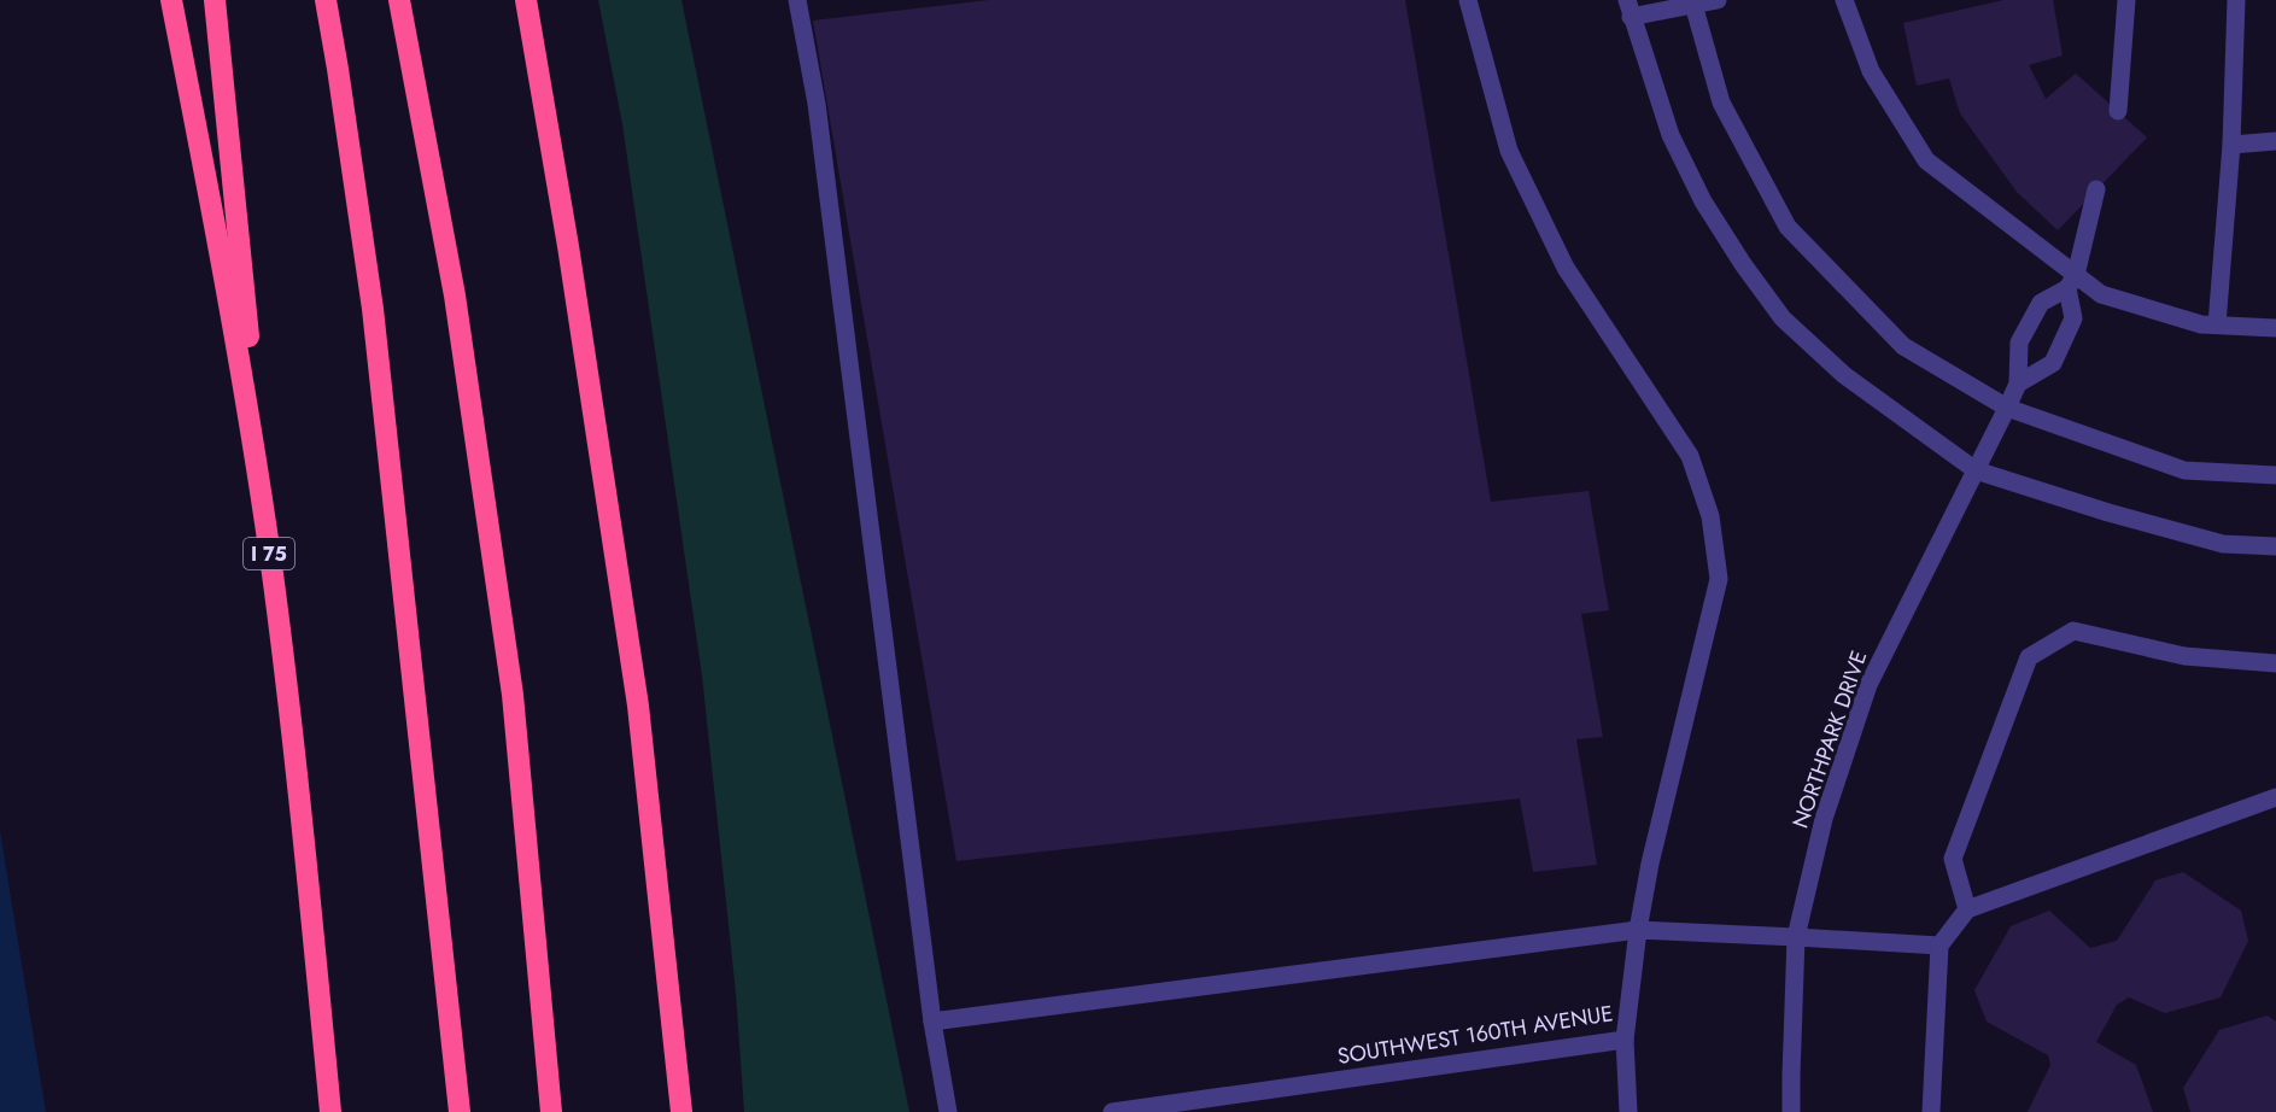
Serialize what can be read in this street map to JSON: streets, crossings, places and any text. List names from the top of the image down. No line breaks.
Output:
{"streets":{"highway":["I 75"],"street":["NORTHPARK DRIVE","SOUTHWEST 160TH AVENUE"]}}
